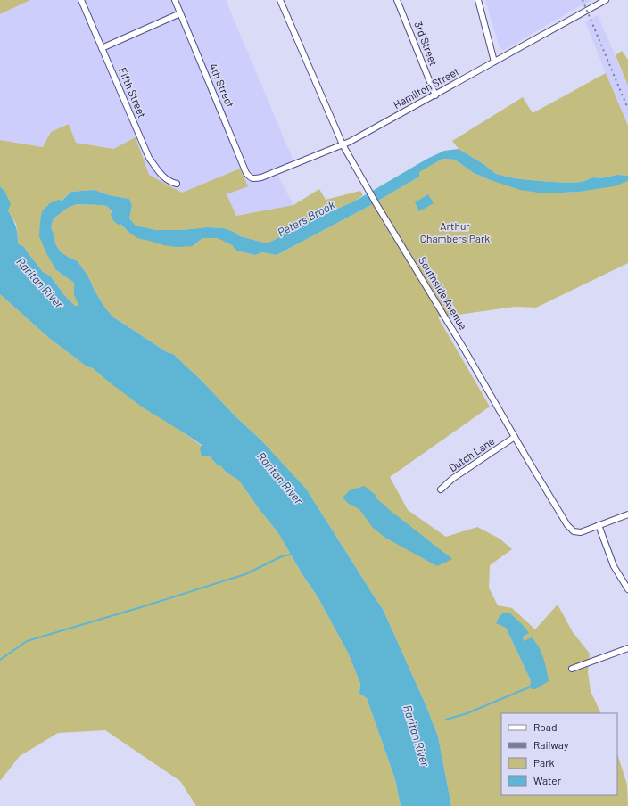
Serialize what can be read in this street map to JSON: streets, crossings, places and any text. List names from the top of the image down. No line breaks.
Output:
{"streets":{"street":["3rd Street","4th Street","Hamilton Street","Fifth Street","Southside Avenue","Dutch Lane"]},"crossings":[["3rd Street","Hamilton Street"],["4th Street","Hamilton Street"],["Hamilton Street","Southside Avenue"],["Southside Avenue","Dutch Lane"]],"water":["Peters Brook","Raritan River"],"parks":["Arthur Chambers Park"],"legend":["Road","Railway","Park","Water"]}
